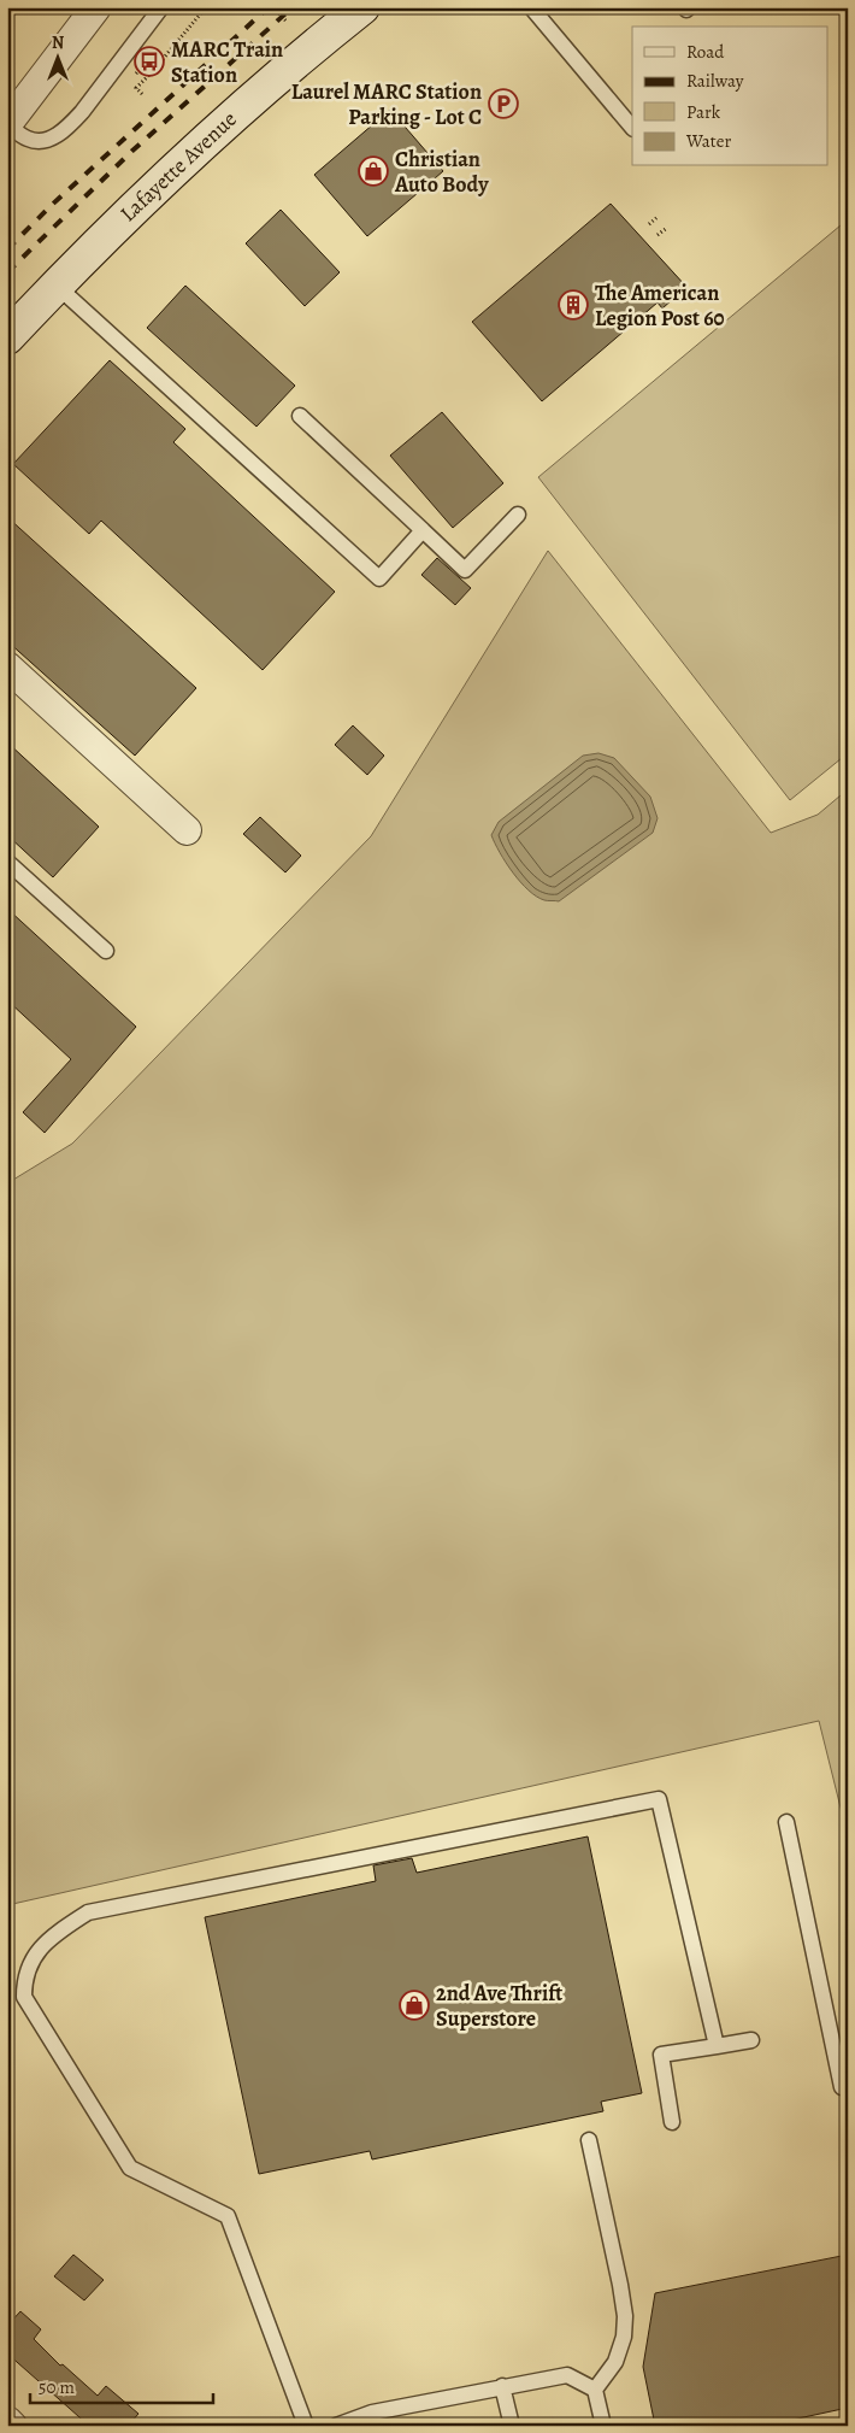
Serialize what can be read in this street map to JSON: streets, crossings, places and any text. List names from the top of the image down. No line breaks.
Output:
{"streets":{"street":["Lafayette Avenue"]},"places":{"bus stop":["MARC Train Station"],"parking":["Laurel MARC Station Parking - Lot C"],"shop":["Christian Auto Body","2nd Ave Thrift Superstore"],"building":["The American Legion Post 60"]},"legend":["Road","Railway","Park","Water"],"scale_bar":"50 m","north":"top"}
